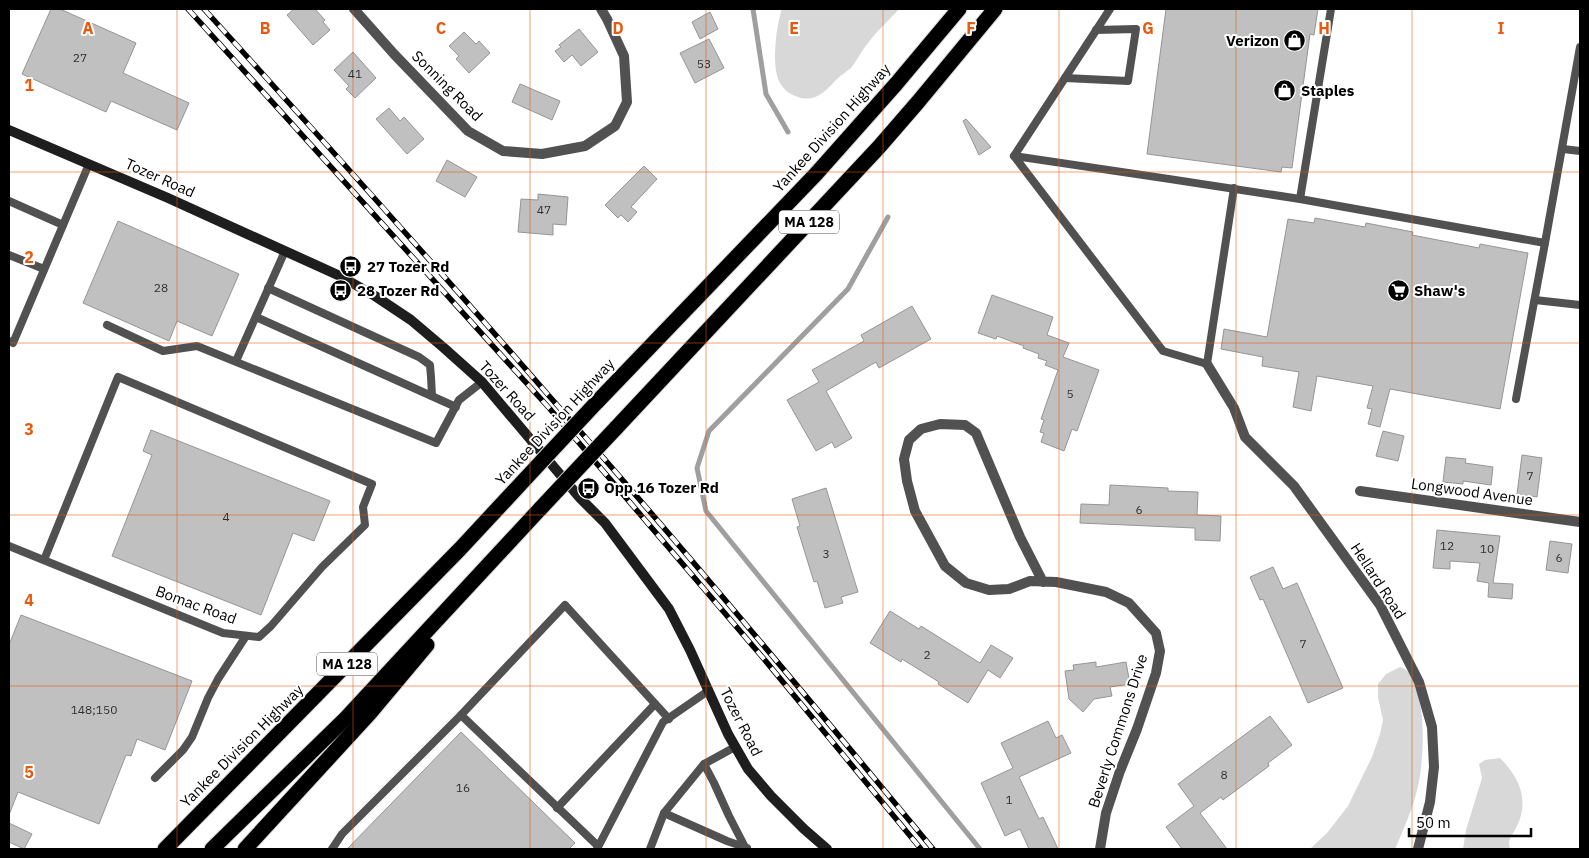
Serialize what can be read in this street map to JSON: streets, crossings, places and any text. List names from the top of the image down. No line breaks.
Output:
{"streets":{"highway":["Yankee Division Highway","MA 128"],"main road":["Tozer Road"],"street":["Sonning Road","Longwood Avenue","Hellard Road","Beverly Commons Drive"],"lane":["Bomac Road"]},"places":{"shop":["Verizon","Staples"],"bus stop":["27 Tozer Rd","28 Tozer Rd","Opp 16 Tozer Rd"],"supermarket":["Shaw's"]},"house_numbers":["27","53","41","47","28","5","7","6","4","12","10","3","6","7","2","148;150","8","16","1"],"scale_bar":"50 m","grid":{"columns":["A","B","C","D","E","F","G","H","I"],"rows":["1","2","3","4","5"]}}
